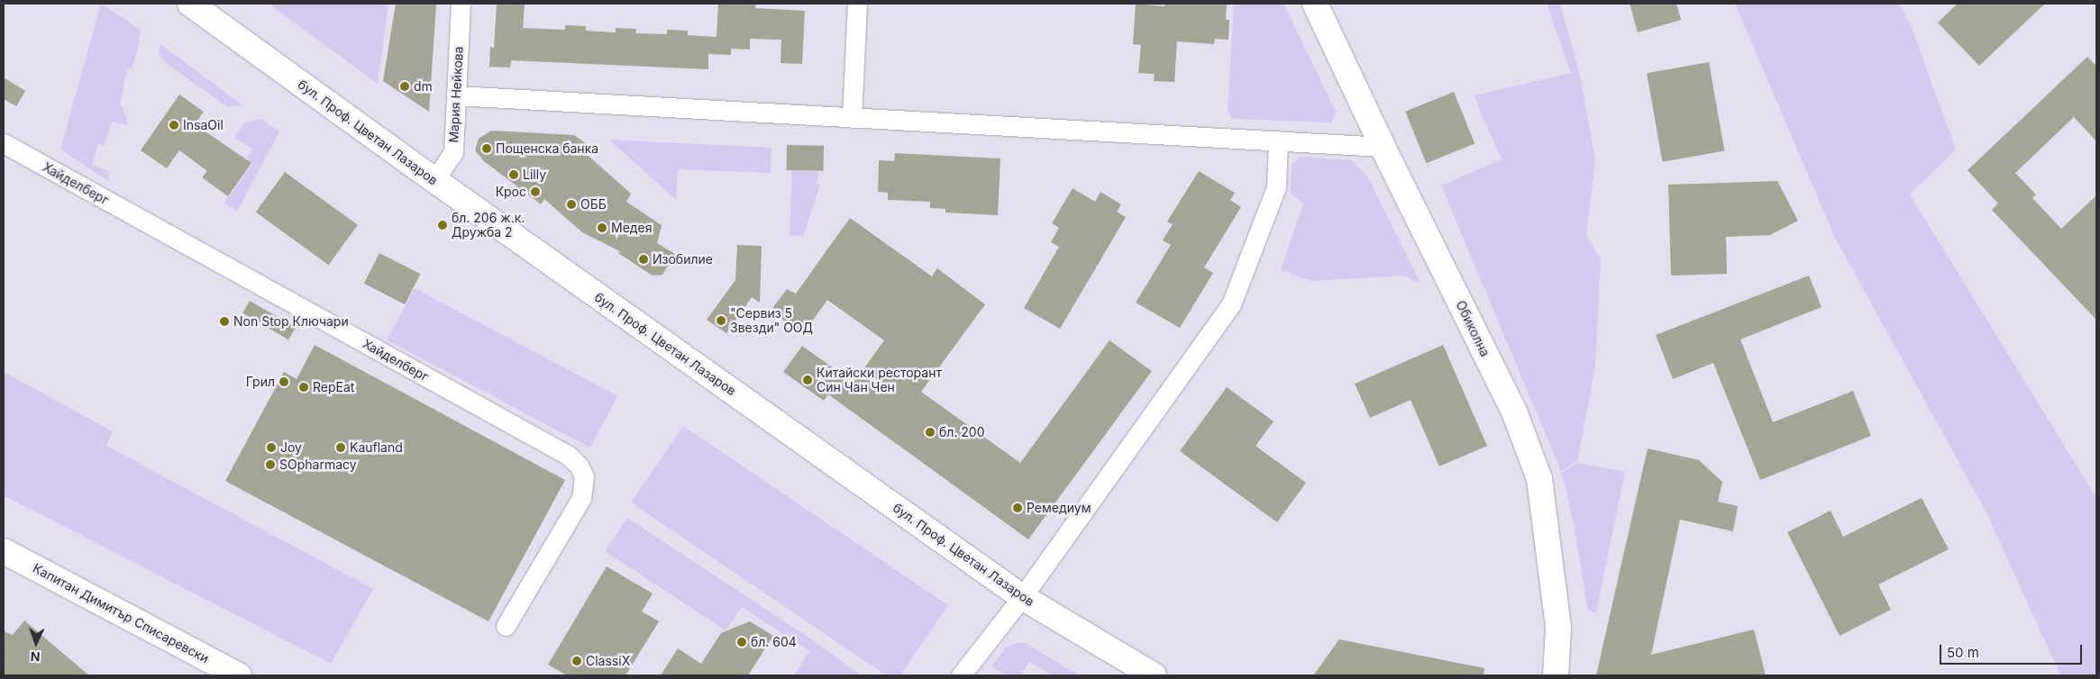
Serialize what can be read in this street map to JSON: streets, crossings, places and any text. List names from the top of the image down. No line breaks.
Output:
{"streets":{"main road":["бул. Проф. Цветан Лазаров","Обиколна","Капитан Димитър Списаревски"],"street":["Мария Нейкова","Хайделберг"]},"crossings":[["Мария Нейкова","бул. Проф. Цветан Лазаров"]],"places":["dm","InsaOil","Пощенска банка","Lilly","Крос","ОББ","бл. 206 ж.к. Дружба 2","Медея","Изобилие","\"Сервиз 5 Звезди\" ООД","Non Stop Ключари","Китайски ресторант Син Чан Чен","Грил","RepEat","бл. 200","Joy","Kaufland","SOpharmacy","Ремедиум","бл. 604","ClassiX"],"scale_bar":"50 m","north":"bottom"}
